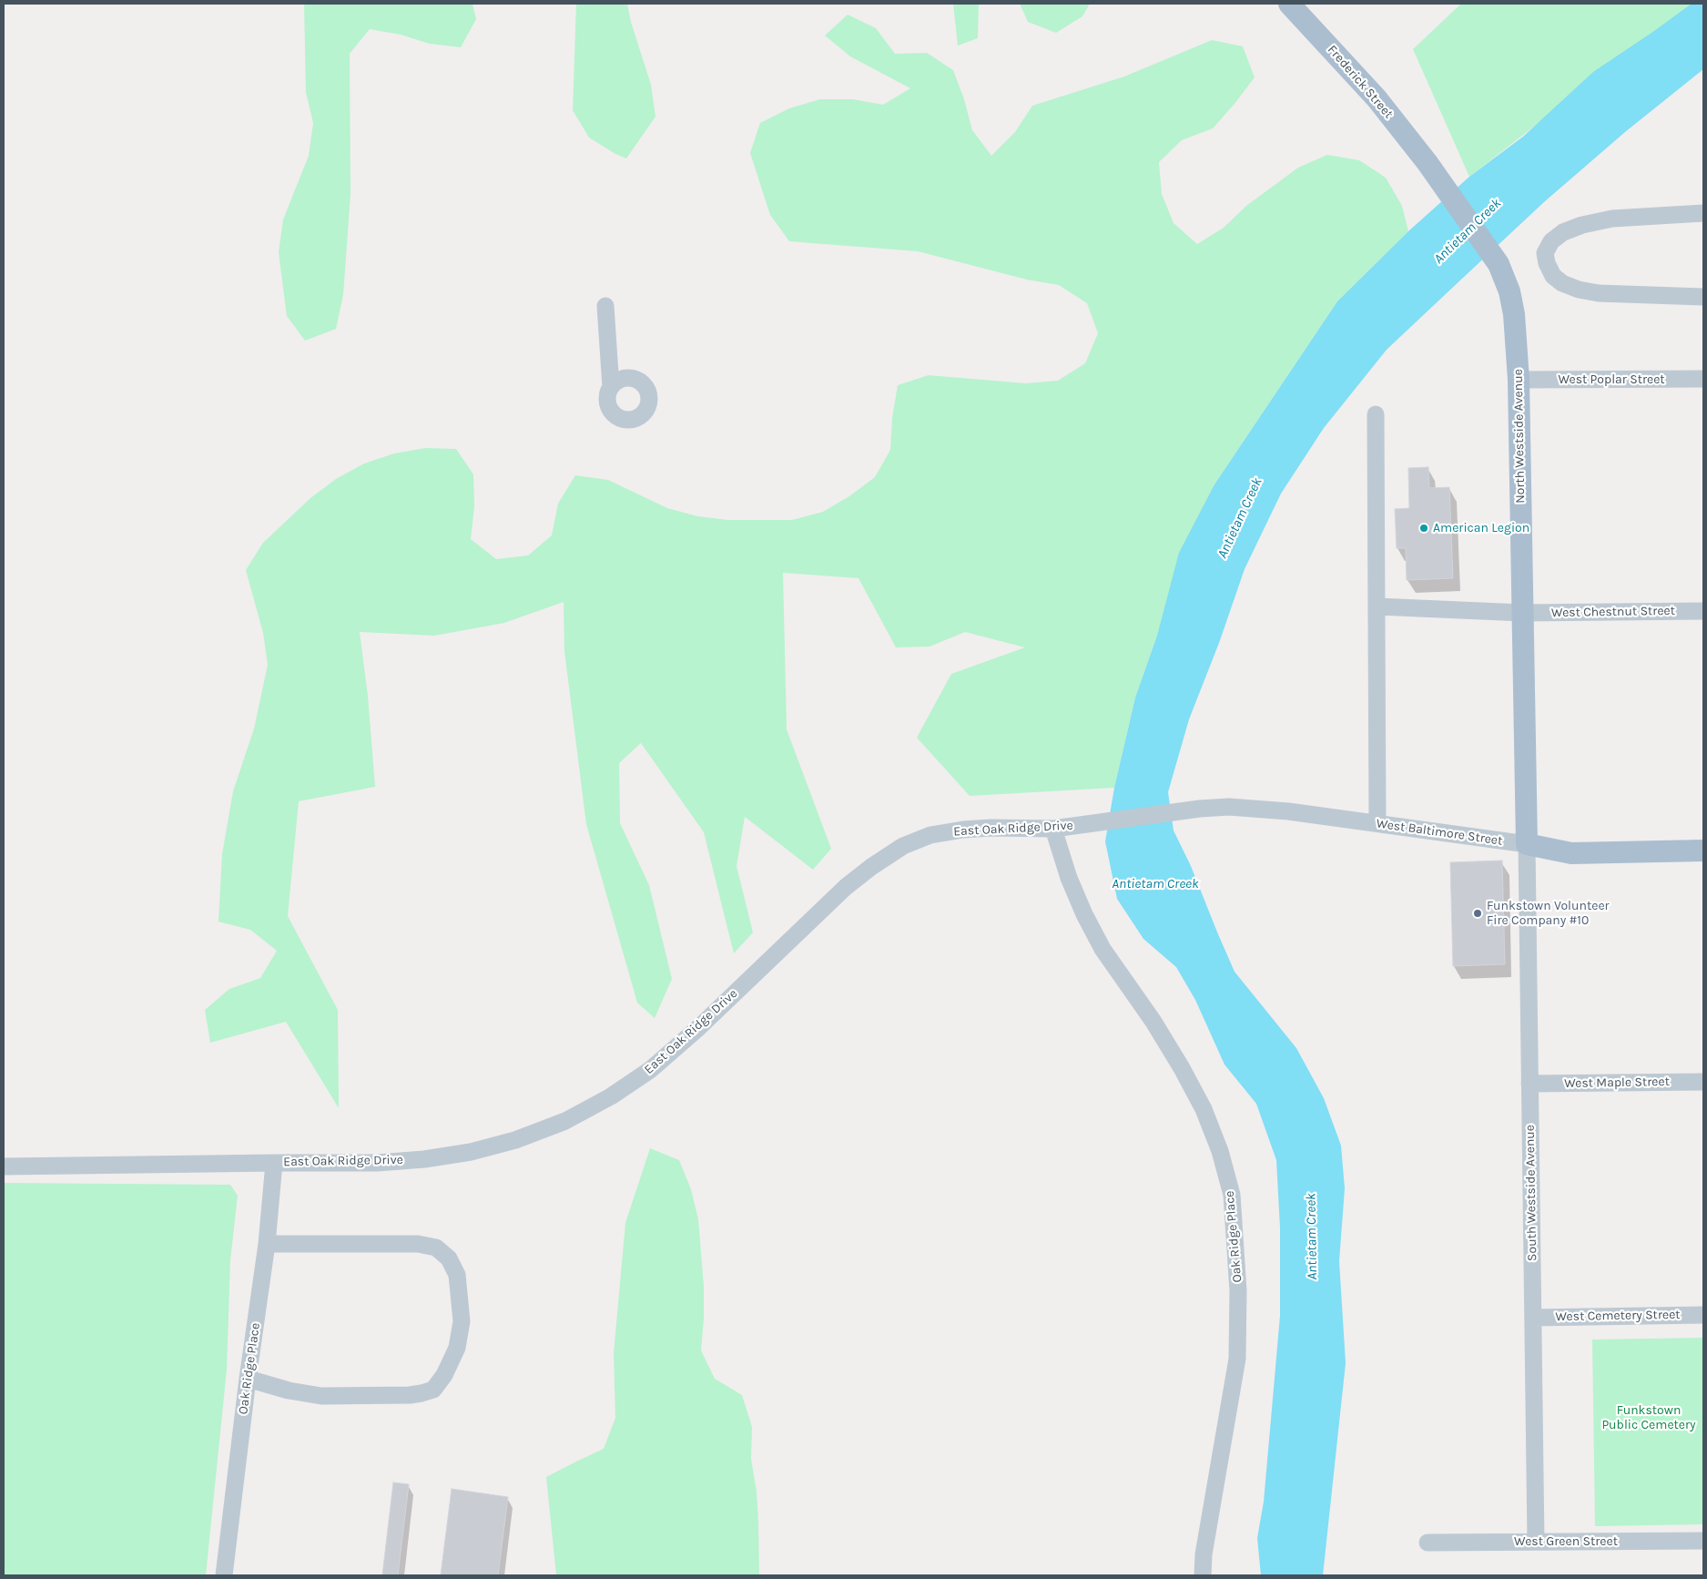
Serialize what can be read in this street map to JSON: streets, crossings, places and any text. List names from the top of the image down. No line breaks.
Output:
{"streets":{"main road":["Frederick Street","North Westside Avenue","West Baltimore Street"],"street":["West Poplar Street","West Chestnut Street","East Oak Ridge Drive","West Maple Street","South Westside Avenue","Oak Ridge Place","West Cemetery Street","West Green Street"]},"crossings":[["Frederick Street","North Westside Avenue"],["West Poplar Street","North Westside Avenue"],["North Westside Avenue","West Chestnut Street"],["North Westside Avenue","West Baltimore Street"],["North Westside Avenue","South Westside Avenue"],["East Oak Ridge Drive","West Baltimore Street"],["East Oak Ridge Drive","Oak Ridge Place"],["West Baltimore Street","South Westside Avenue"],["West Maple Street","South Westside Avenue"],["South Westside Avenue","West Cemetery Street"],["South Westside Avenue","West Green Street"]],"water":["Antietam Creek"],"parks":["Funkstown Public Cemetery"],"places":["American Legion","Funkstown Volunteer Fire Company #10"]}
